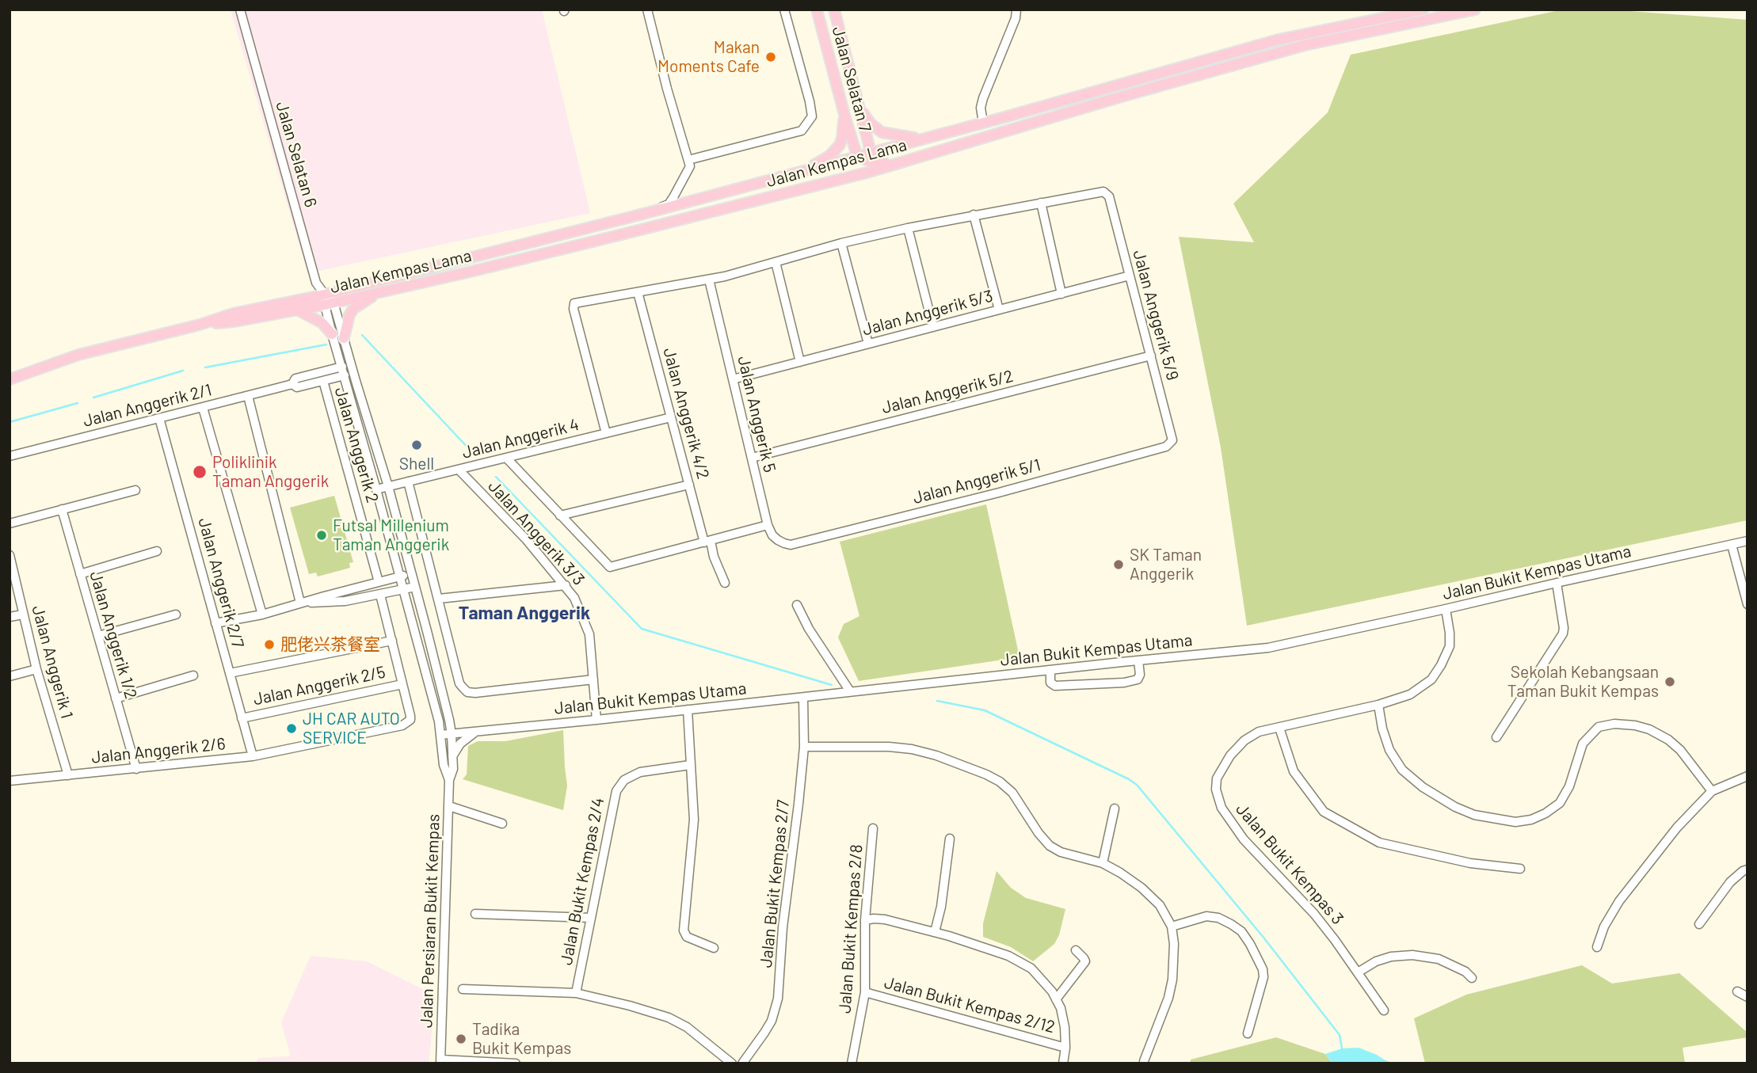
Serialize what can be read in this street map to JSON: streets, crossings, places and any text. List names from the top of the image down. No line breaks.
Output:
{"streets":{"main road":["Jalan Selatan 7","Jalan Kempas Lama"],"street":["Jalan Selatan 6","Jalan Anggerik 5/3","Jalan Anggerik 5/9","Jalan Anggerik 5/2","Jalan Anggerik 2/1","Jalan Anggerik 4/2","Jalan Anggerik 5","Jalan Anggerik 4","Jalan Anggerik 2","Jalan Anggerik 5/1","Jalan Anggerik 3/3","Jalan Bukit Kempas Utama","Jalan Anggerik 2/7","Jalan Anggerik 1/2","Jalan Anggerik 1","Jalan Anggerik 2/5","Jalan Anggerik 2/6","Jalan Bukit Kempas 3","Jalan Bukit Kempas 2/4","Jalan Bukit Kempas 2/7","Jalan Persiaran Bukit Kempas","Jalan Bukit Kempas 2/8","Jalan Bukit Kempas 2/12"]},"crossings":[["Jalan Selatan 7","Jalan Kempas Lama"],["Jalan Selatan 6","Jalan Kempas Lama"],["Jalan Selatan 6","Jalan Persiaran Bukit Kempas"],["Jalan Kempas Lama","Jalan Persiaran Bukit Kempas"],["Jalan Anggerik 5/3","Jalan Anggerik 5/9"],["Jalan Anggerik 5/3","Jalan Anggerik 5"],["Jalan Anggerik 5/9","Jalan Anggerik 5/2"],["Jalan Anggerik 5/9","Jalan Anggerik 5/1"],["Jalan Anggerik 5/2","Jalan Anggerik 5"],["Jalan Anggerik 2/1","Jalan Anggerik 2"],["Jalan Anggerik 2/1","Jalan Anggerik 2/7"],["Jalan Anggerik 2/1","Jalan Persiaran Bukit Kempas"],["Jalan Anggerik 4/2","Jalan Anggerik 4"],["Jalan Anggerik 5","Jalan Anggerik 5/1"],["Jalan Anggerik 4","Jalan Anggerik 3/3"],["Jalan Anggerik 4","Jalan Persiaran Bukit Kempas"],["Jalan Anggerik 3/3","Jalan Bukit Kempas Utama"],["Jalan Bukit Kempas Utama","Jalan Bukit Kempas 3"],["Jalan Bukit Kempas Utama","Jalan Bukit Kempas 2/7"],["Jalan Bukit Kempas Utama","Jalan Persiaran Bukit Kempas"],["Jalan Anggerik 2/7","Jalan Anggerik 2/5"],["Jalan Anggerik 2/7","Jalan Anggerik 2/6"],["Jalan Anggerik 1/2","Jalan Anggerik 2/6"],["Jalan Anggerik 1","Jalan Anggerik 2/6"],["Jalan Anggerik 2/5","Jalan Anggerik 2/6"],["Jalan Bukit Kempas 2/8","Jalan Bukit Kempas 2/12"]],"districts":["Taman Anggerik"],"places":["Makan Moments Cafe","Shell","Poliklinik Taman Anggerik","Futsal Millenium Taman Anggerik","SK Taman Anggerik","肥佬兴茶餐室","Sekolah Kebangsaan Taman Bukit Kempas","JH CAR AUTO SERVICE","Tadika Bukit Kempas"]}
